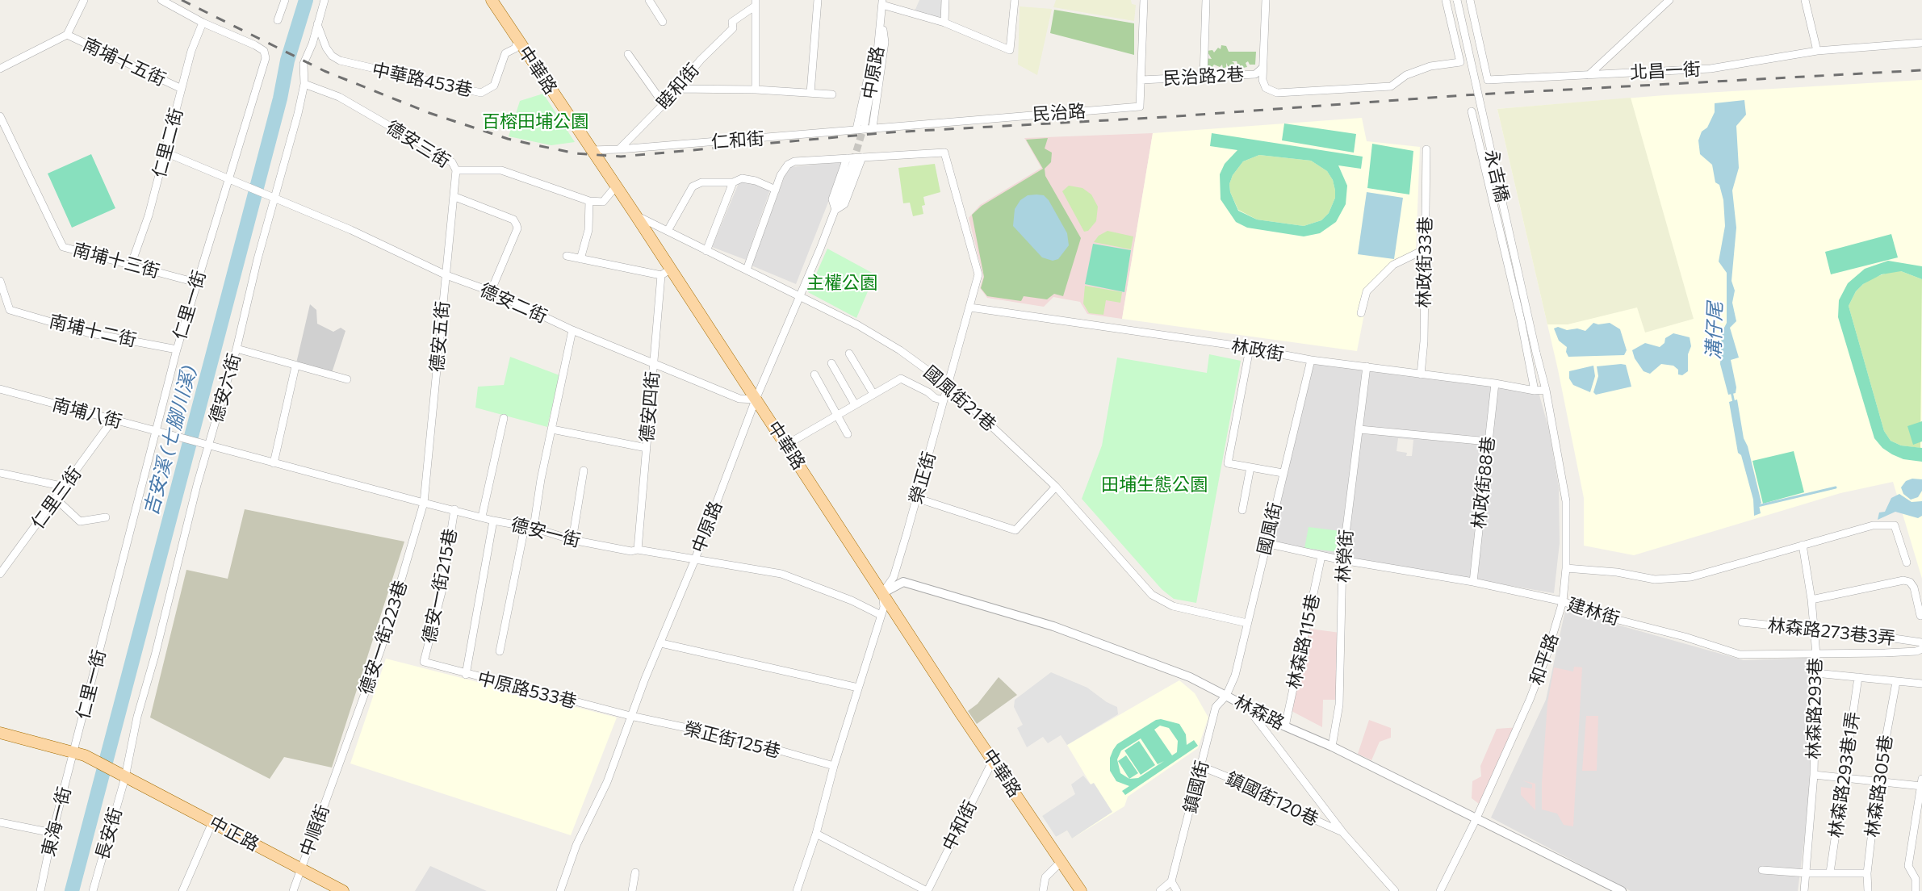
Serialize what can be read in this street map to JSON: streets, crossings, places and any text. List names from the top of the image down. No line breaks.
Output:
{"streets":{"main road":["中華路","中正路"],"street":["南埔十五街","北昌一街","中原路","民治路2巷","中華路453巷","睦和街","民治路","仁和街","仁里二街","德安三街","永吉橋","南埔十三街","林政街33巷","德安二街","仁里一街","南埔十二街","德安五街","林政街","德安六街","國風街21巷","德安四街","南埔八街","榮正街","林政街88巷","仁里三街","國風街","德安一街","林榮街","德安一街215巷","建林街","林森路273巷3弄","德安一街223巷","林森路115巷","和平路","中原路533巷","林森路293巷","林森路","榮正街125巷","林森路293巷1弄","林森路305巷","鎮國街","鎮國街120巷","東海一街","中和街","中順街","長安街"]},"crossings":[["南埔十五街","仁里二街"],["中華路","中原路"],["中華路","中華路453巷"],["中華路","德安二街"],["中華路","國風街21巷"],["中華路","德安四街"],["中華路","榮正街"],["中華路","林森路"],["中華路","中和街"],["中原路","民治路"],["中原路","仁和街"],["中原路","德安二街"],["中原路","國風街21巷"],["中原路","榮正街"],["中原路","德安一街"],["中原路","中原路533巷"],["中原路","榮正街125巷"],["民治路2巷","民治路"],["中華路453巷","德安六街"],["睦和街","仁和街"],["民治路","仁和街"],["仁里二街","南埔十三街"],["仁里二街","德安二街"],["仁里二街","仁里一街"],["德安三街","德安五街"],["德安三街","德安六街"],["永吉橋","和平路"],["南埔十三街","仁里一街"],["林政街33巷","林政街"],["德安二街","仁里一街"],["德安二街","德安五街"],["德安二街","德安六街"],["德安二街","德安四街"],["仁里一街","南埔十二街"],["仁里一街","南埔八街"],["仁里一街","東海一街"],["仁里一街","中正路"],["德安五街","德安一街"],["德安五街","德安一街223巷"],["林政街","榮正街"],["林政街","林政街88巷"],["林政街","國風街"],["林政街","林榮街"],["林政街","和平路"],["德安六街","南埔八街"],["德安六街","德安一街"],["德安六街","長安街"],["德安六街","中正路"],["國風街21巷","榮正街"],["國風街21巷","國風街"],["德安四街","德安一街"],["南埔八街","仁里三街"],["南埔八街","德安一街"],["榮正街","林森路"],["林政街88巷","建林街"],["國風街","建林街"],["國風街","林森路"],["國風街","鎮國街"],["德安一街","德安一街215巷"],["德安一街","德安一街223巷"],["林榮街","建林街"],["林榮街","林森路"],["德安一街215巷","中原路533巷"],["建林街","林森路115巷"],["建林街","和平路"],["建林街","林森路293巷"],["林森路273巷3弄","林森路293巷"],["德安一街223巷","中順街"],["林森路115巷","林森路"],["和平路","林森路"],["中原路533巷","榮正街125巷"],["林森路","鎮國街"],["鎮國街","鎮國街120巷"],["東海一街","中正路"],["中順街","中正路"],["長安街","中正路"]],"water":["溝仔尾","吉安溪 (七腳川溪)"],"parks":["百榕田埔公園","主權公園","田埔生態公園"]}
